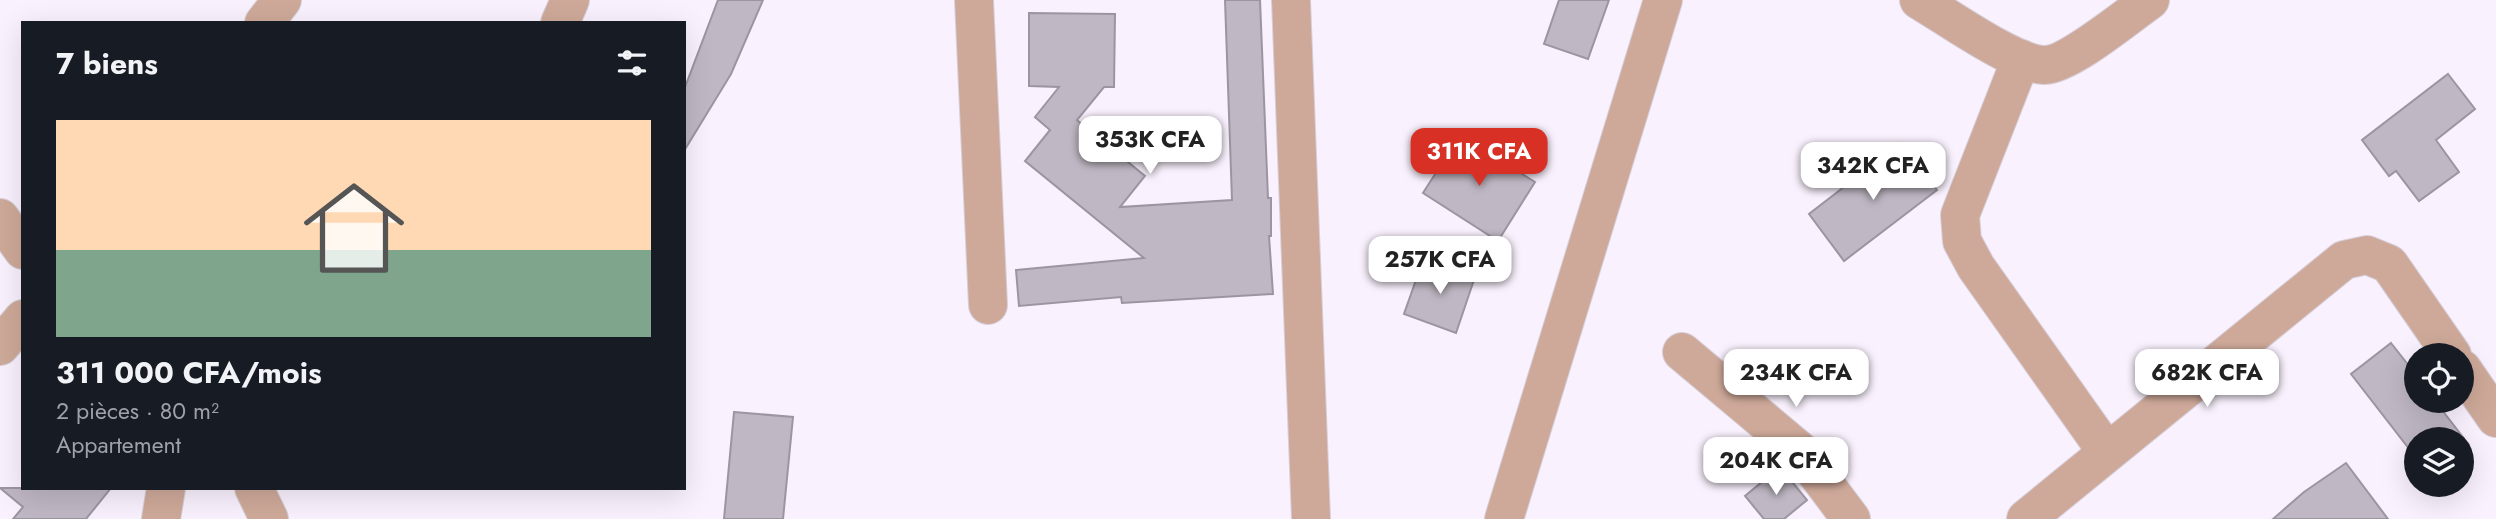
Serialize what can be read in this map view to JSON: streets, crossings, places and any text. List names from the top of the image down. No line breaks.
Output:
{"page":{"heading":"7 biens","list":[{"name":"311 000 CFA/mois","note":"2 pièces · 80 m² · Appartement"}],"price":["353K CFA","311K CFA","342K CFA","257K CFA","234K CFA","682K CFA","204K CFA"]}}
